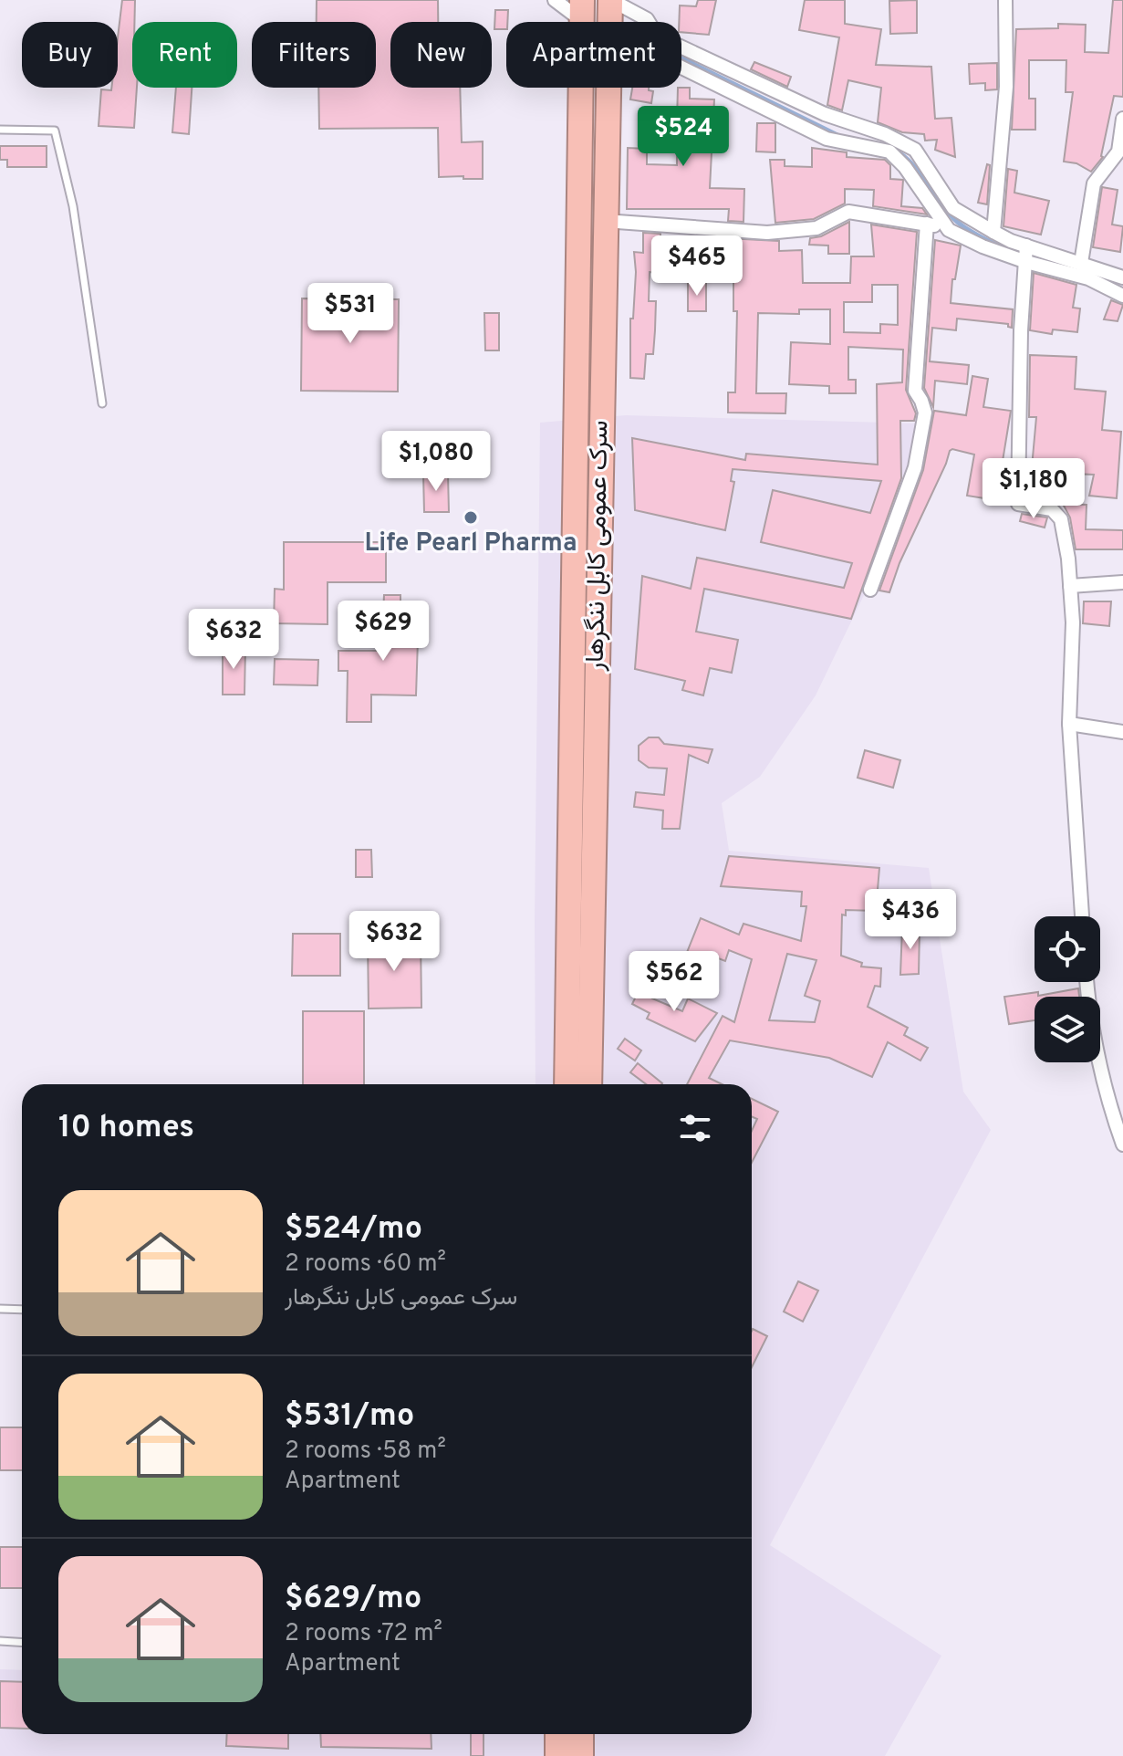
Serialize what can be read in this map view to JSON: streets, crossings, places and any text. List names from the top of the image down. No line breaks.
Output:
{"streets":{"highway":["سرک عمومی کابل ننگرهار"]},"places":["Life Pearl Pharma"],"page":{"chip":["Buy","Rent","Filters","New","Apartment"],"price":["$524","$465","$531","$1,080","$1,180","$629","$632","$436","$632","$562"],"heading":"10 homes","list":[{"name":"$524/mo","note":"2 rooms · 60 m² · سرک عمومی کابل ننگرهار"},{"name":"$531/mo","note":"2 rooms · 58 m² · Apartment"},{"name":"$629/mo","note":"2 rooms · 72 m² · Apartment"}]}}
